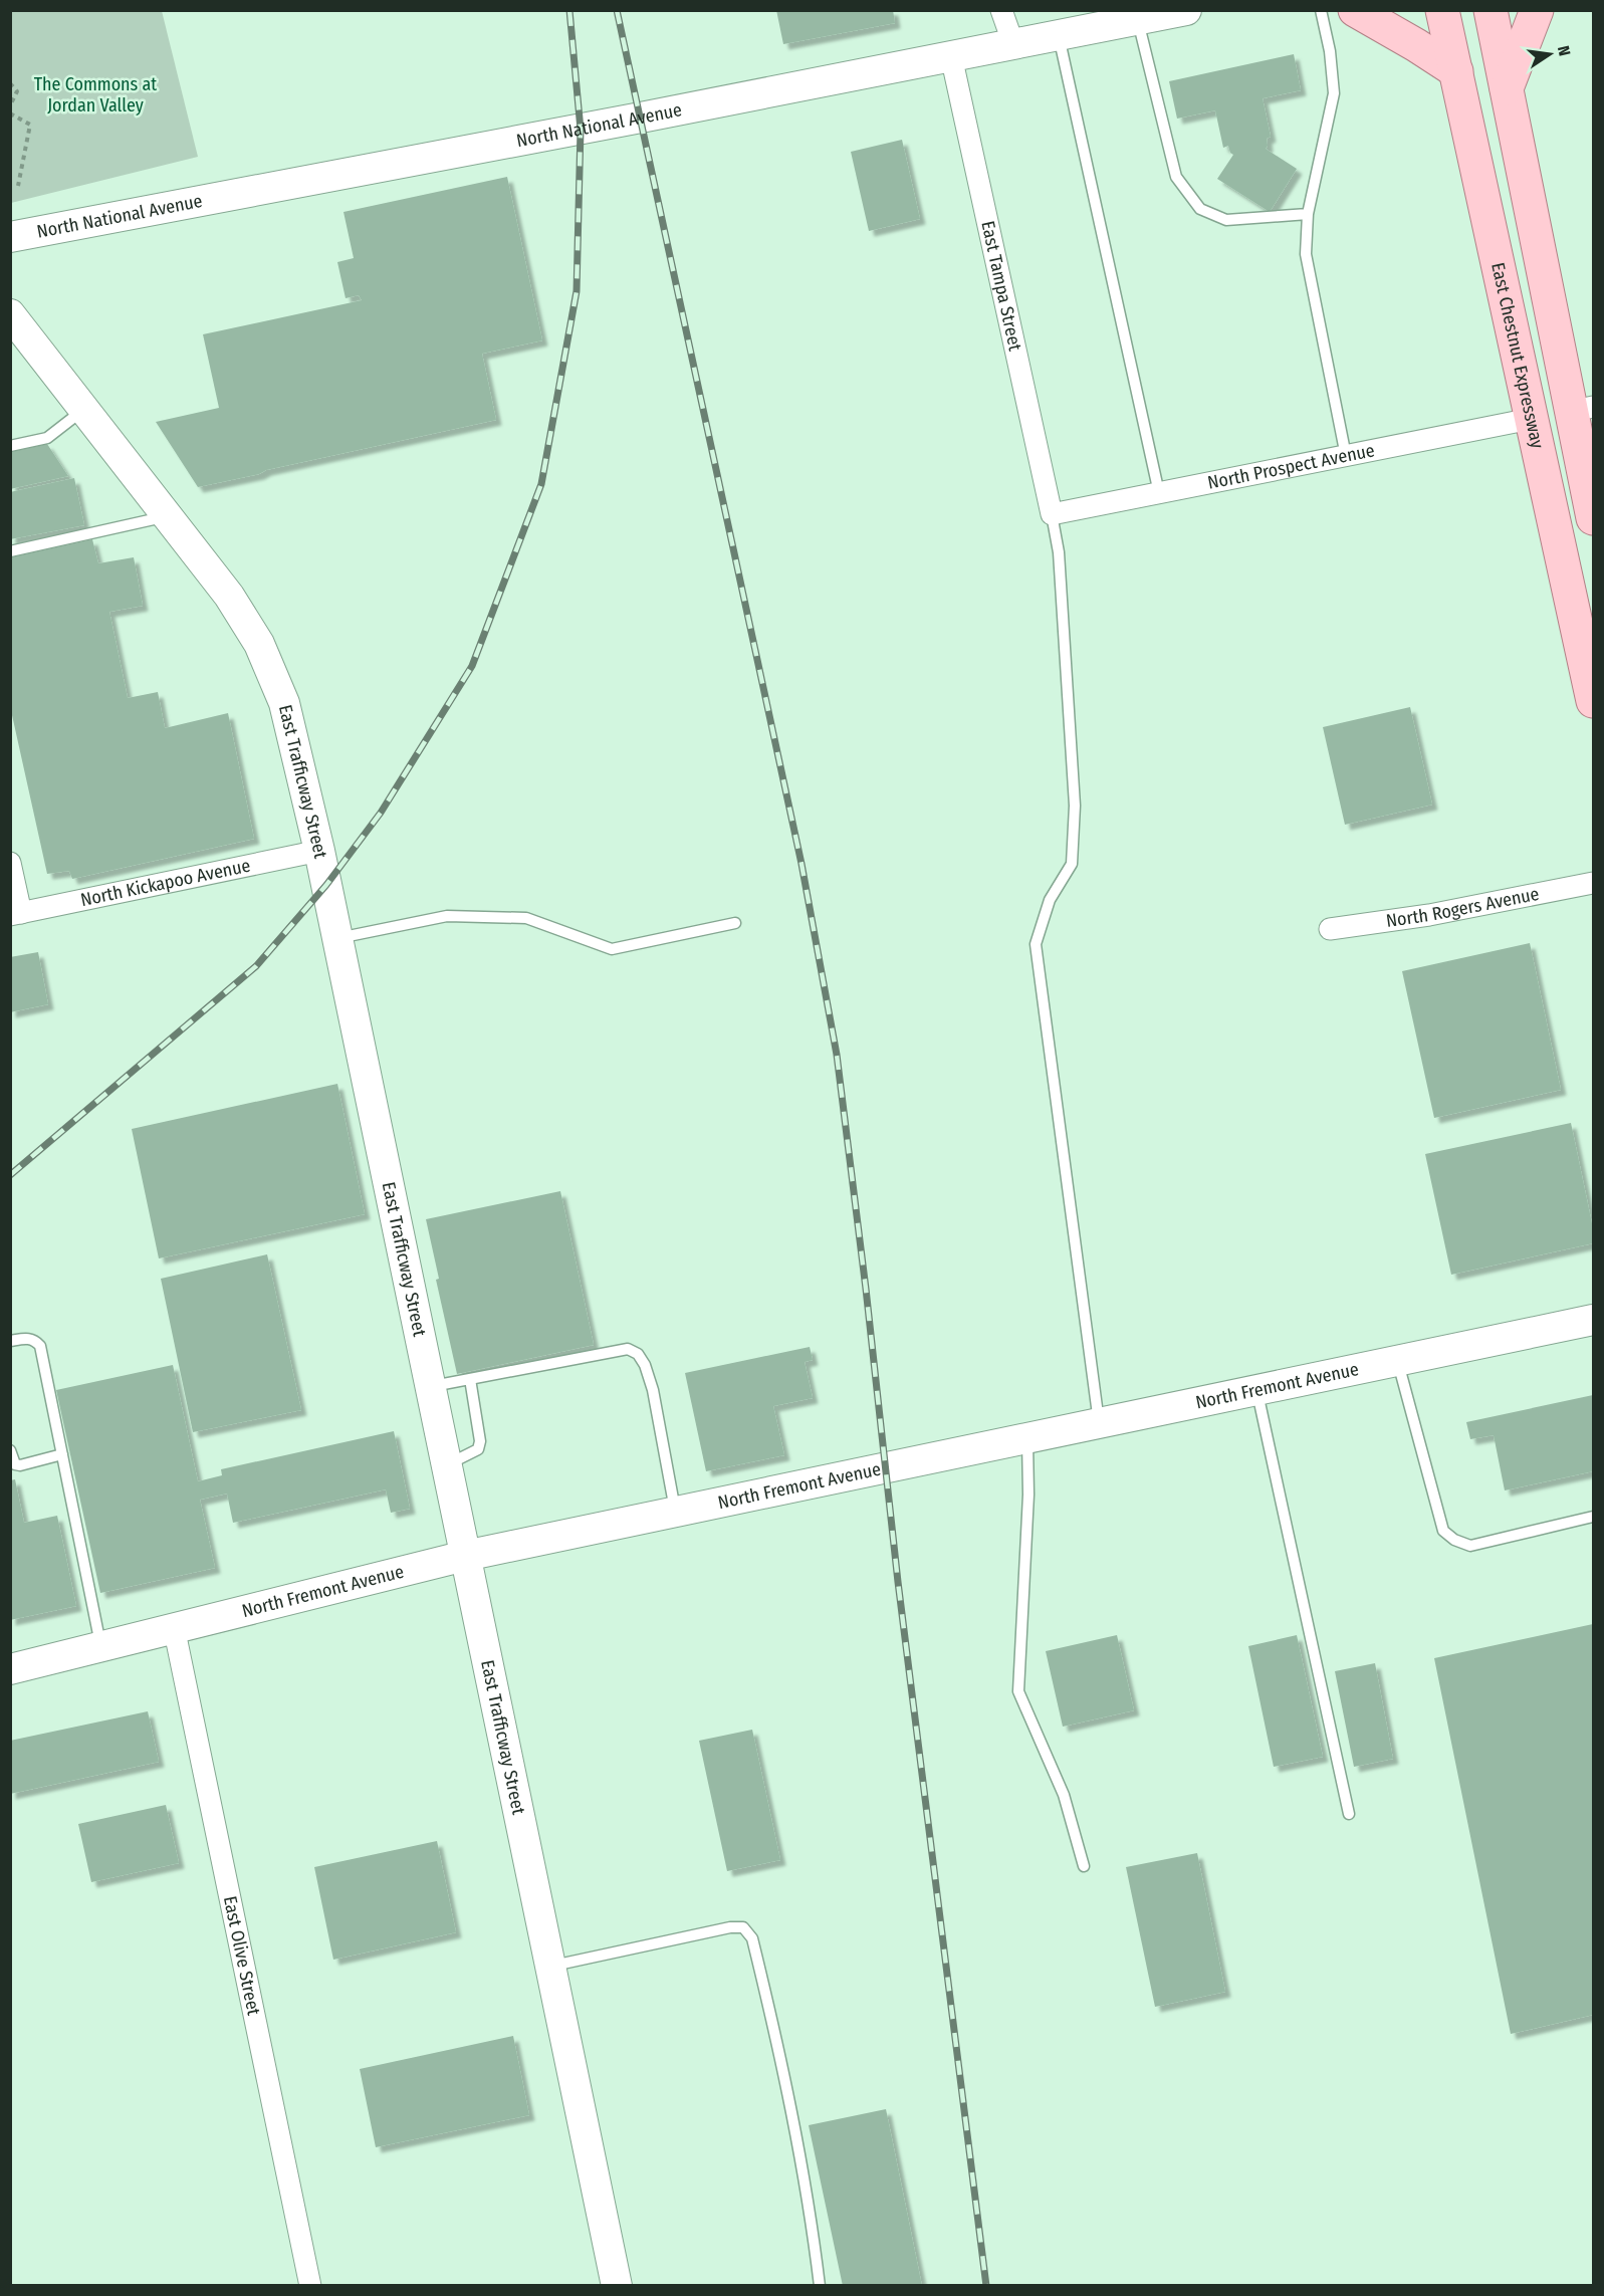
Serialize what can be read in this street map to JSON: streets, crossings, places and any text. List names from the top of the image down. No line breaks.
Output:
{"streets":{"main road":["North National Avenue","East Chestnut Expressway","East Trafficway Street","North Fremont Avenue"],"street":["East Tampa Street","North Prospect Avenue","North Kickapoo Avenue","North Rogers Avenue","East Olive Street"]},"crossings":[["North National Avenue","East Tampa Street"],["East Tampa Street","North Prospect Avenue"],["East Chestnut Expressway","North Prospect Avenue"],["East Trafficway Street","North Kickapoo Avenue"],["East Trafficway Street","North Fremont Avenue"],["North Fremont Avenue","East Olive Street"]],"parks":["The Commons at Jordan Valley"],"north":"right"}
